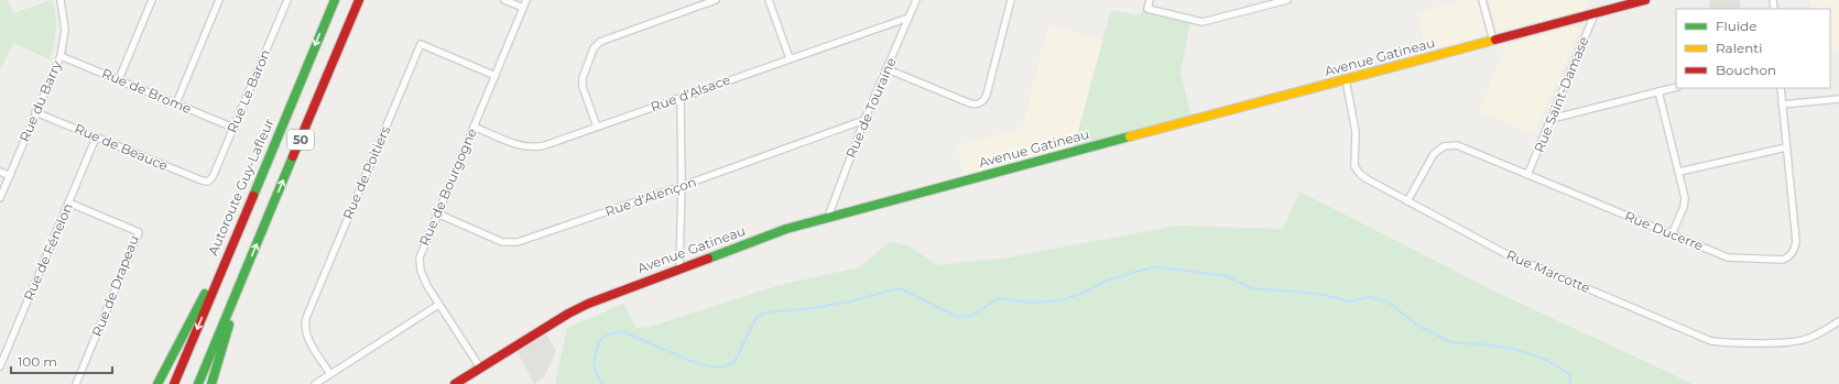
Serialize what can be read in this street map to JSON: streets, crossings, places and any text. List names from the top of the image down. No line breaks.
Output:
{"streets":{"main road":["Avenue Gatineau","50","Autoroute Guy-Lafleur"],"street":["Rue de Brome","Rue Le Baron","Rue d'Alsace","Rue Saint-Damase","Rue du Barry","Rue de Touraine","Rue de Beauce","Rue de Poitiers","Rue de Bourgogne","Rue d'Alençon","Rue Ducerre","Rue de Fénelon","Rue Marcotte","Rue de Drapeau"]},"crossings":[["Avenue Gatineau","Rue Saint-Damase"],["Avenue Gatineau","Rue de Touraine"],["Avenue Gatineau","Rue de Bourgogne"],["Avenue Gatineau","Rue Marcotte"],["Rue de Brome","Rue Le Baron"],["Rue de Brome","Rue du Barry"],["Rue Le Baron","Rue de Beauce"],["Rue d'Alsace","Rue de Touraine"],["Rue d'Alsace","Rue de Bourgogne"],["Rue Saint-Damase","Rue Ducerre"],["Rue du Barry","Rue de Beauce"],["Rue de Touraine","Rue d'Alençon"],["Rue de Beauce","Rue de Fénelon"],["Rue de Poitiers","Rue de Bourgogne"],["Rue de Bourgogne","Rue d'Alençon"],["Rue Ducerre","Rue Marcotte"],["Rue de Fénelon","Rue de Drapeau"]],"legend":["Fluide","Ralenti","Bouchon"],"scale_bar":"100 m"}
